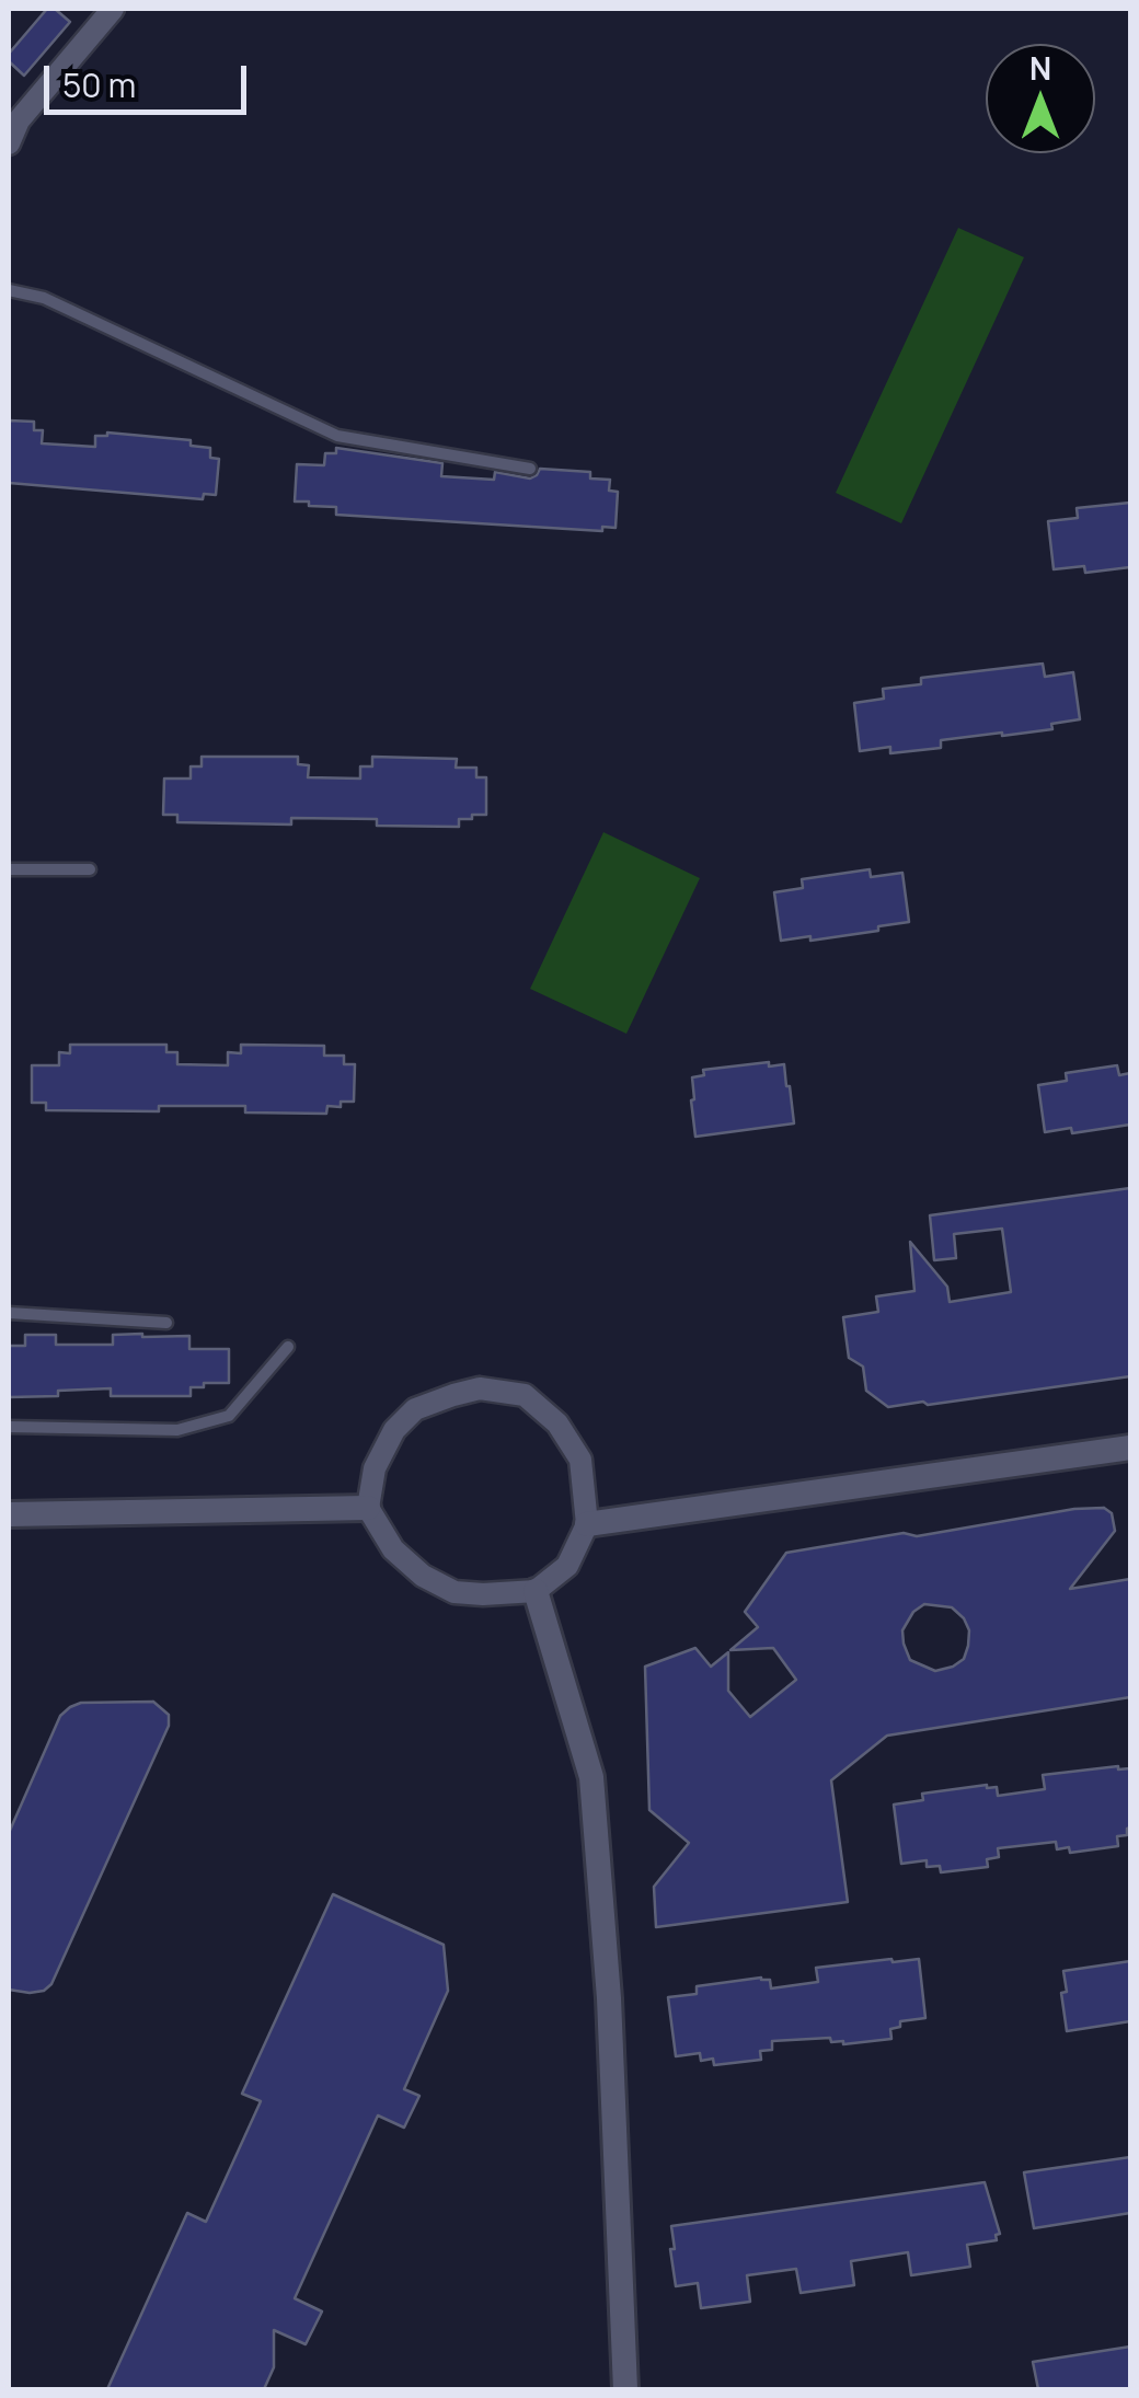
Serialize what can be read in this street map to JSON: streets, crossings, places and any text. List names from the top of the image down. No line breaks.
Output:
{"scale_bar":"50 m","north":"top"}
